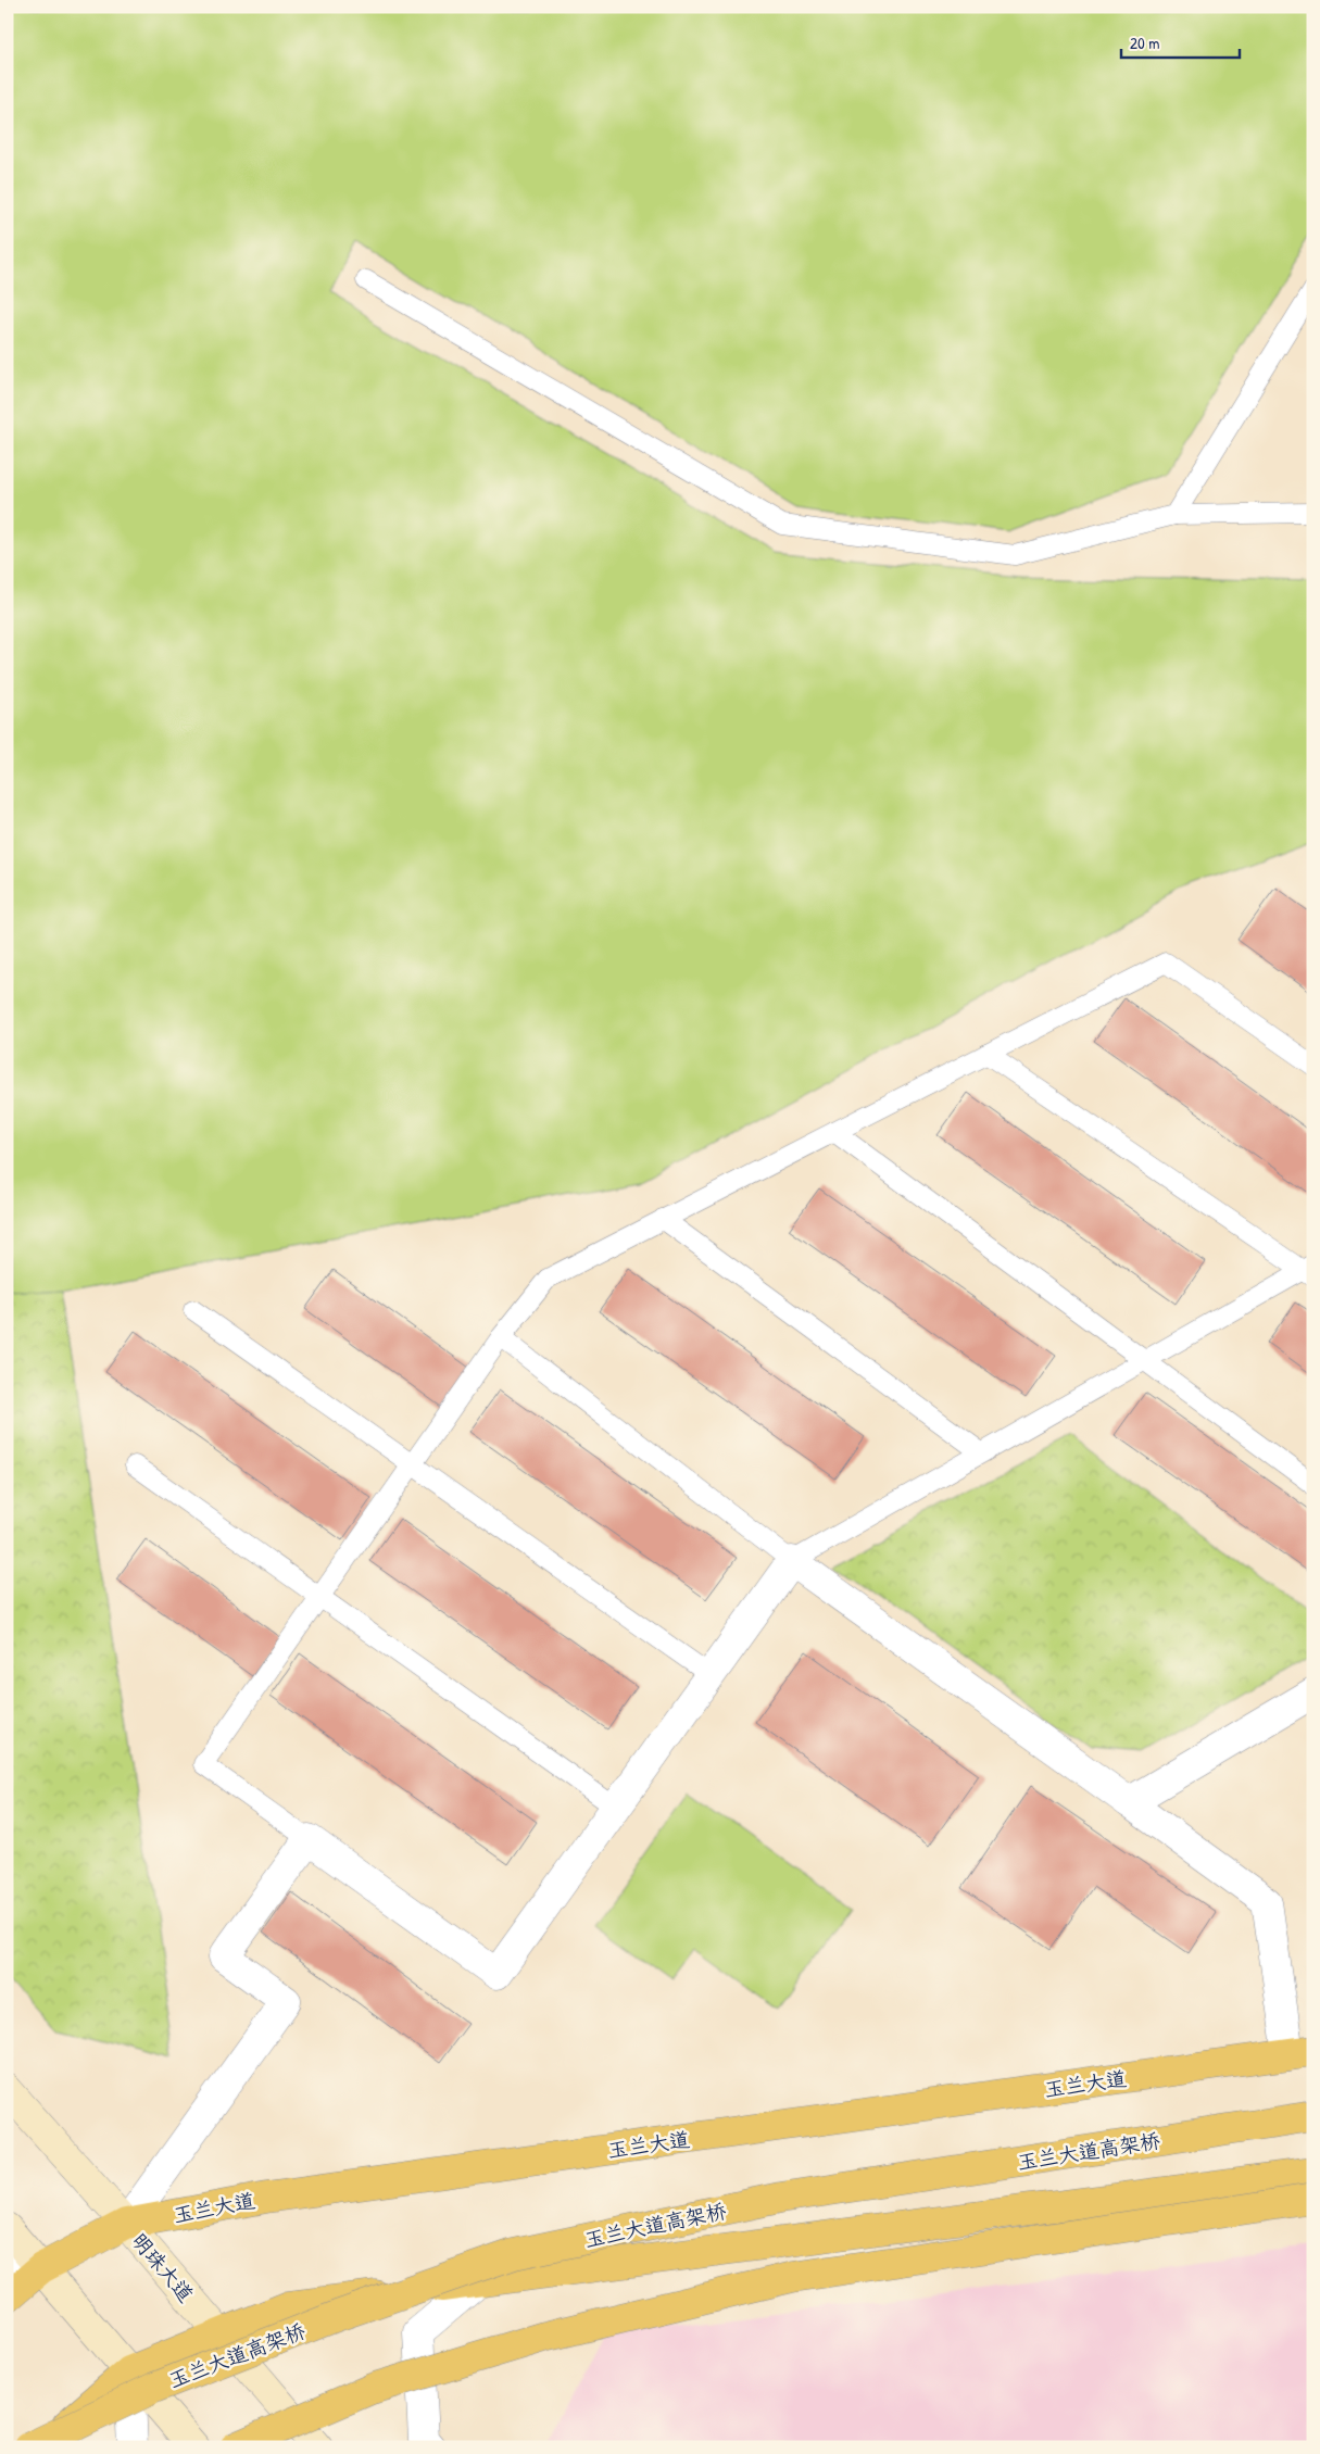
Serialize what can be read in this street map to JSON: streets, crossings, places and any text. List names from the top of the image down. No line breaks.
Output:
{"streets":{"main road":["玉兰大道","玉兰大道高架桥","明珠大道"]},"crossings":[["玉兰大道","明珠大道"]],"scale_bar":"20 m"}
